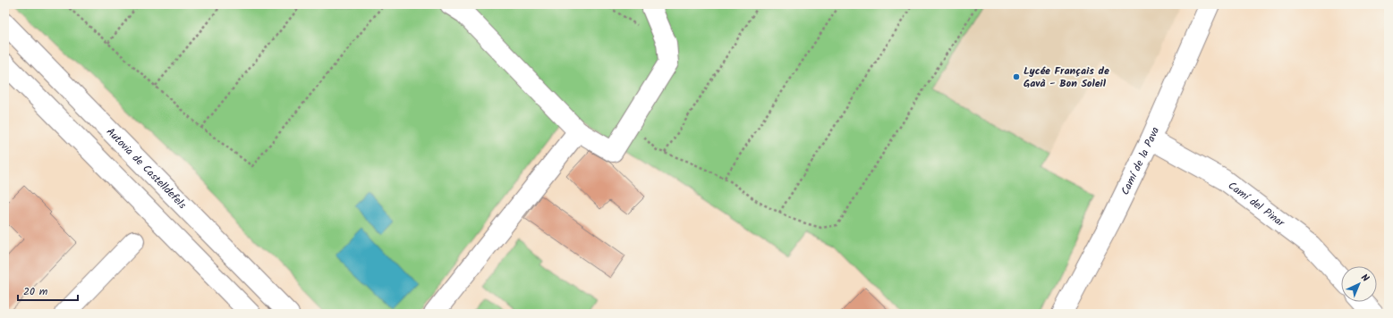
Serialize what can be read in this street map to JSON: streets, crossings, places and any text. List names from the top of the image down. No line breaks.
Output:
{"streets":{"main road":["Camí de la Pava","Autovia de Castelldefels","Camí del Pinar"]},"crossings":[["Camí de la Pava","Camí del Pinar"]],"places":["Lycée Français de Gavà - Bon Soleil"],"scale_bar":"20 m","north":"top right"}
